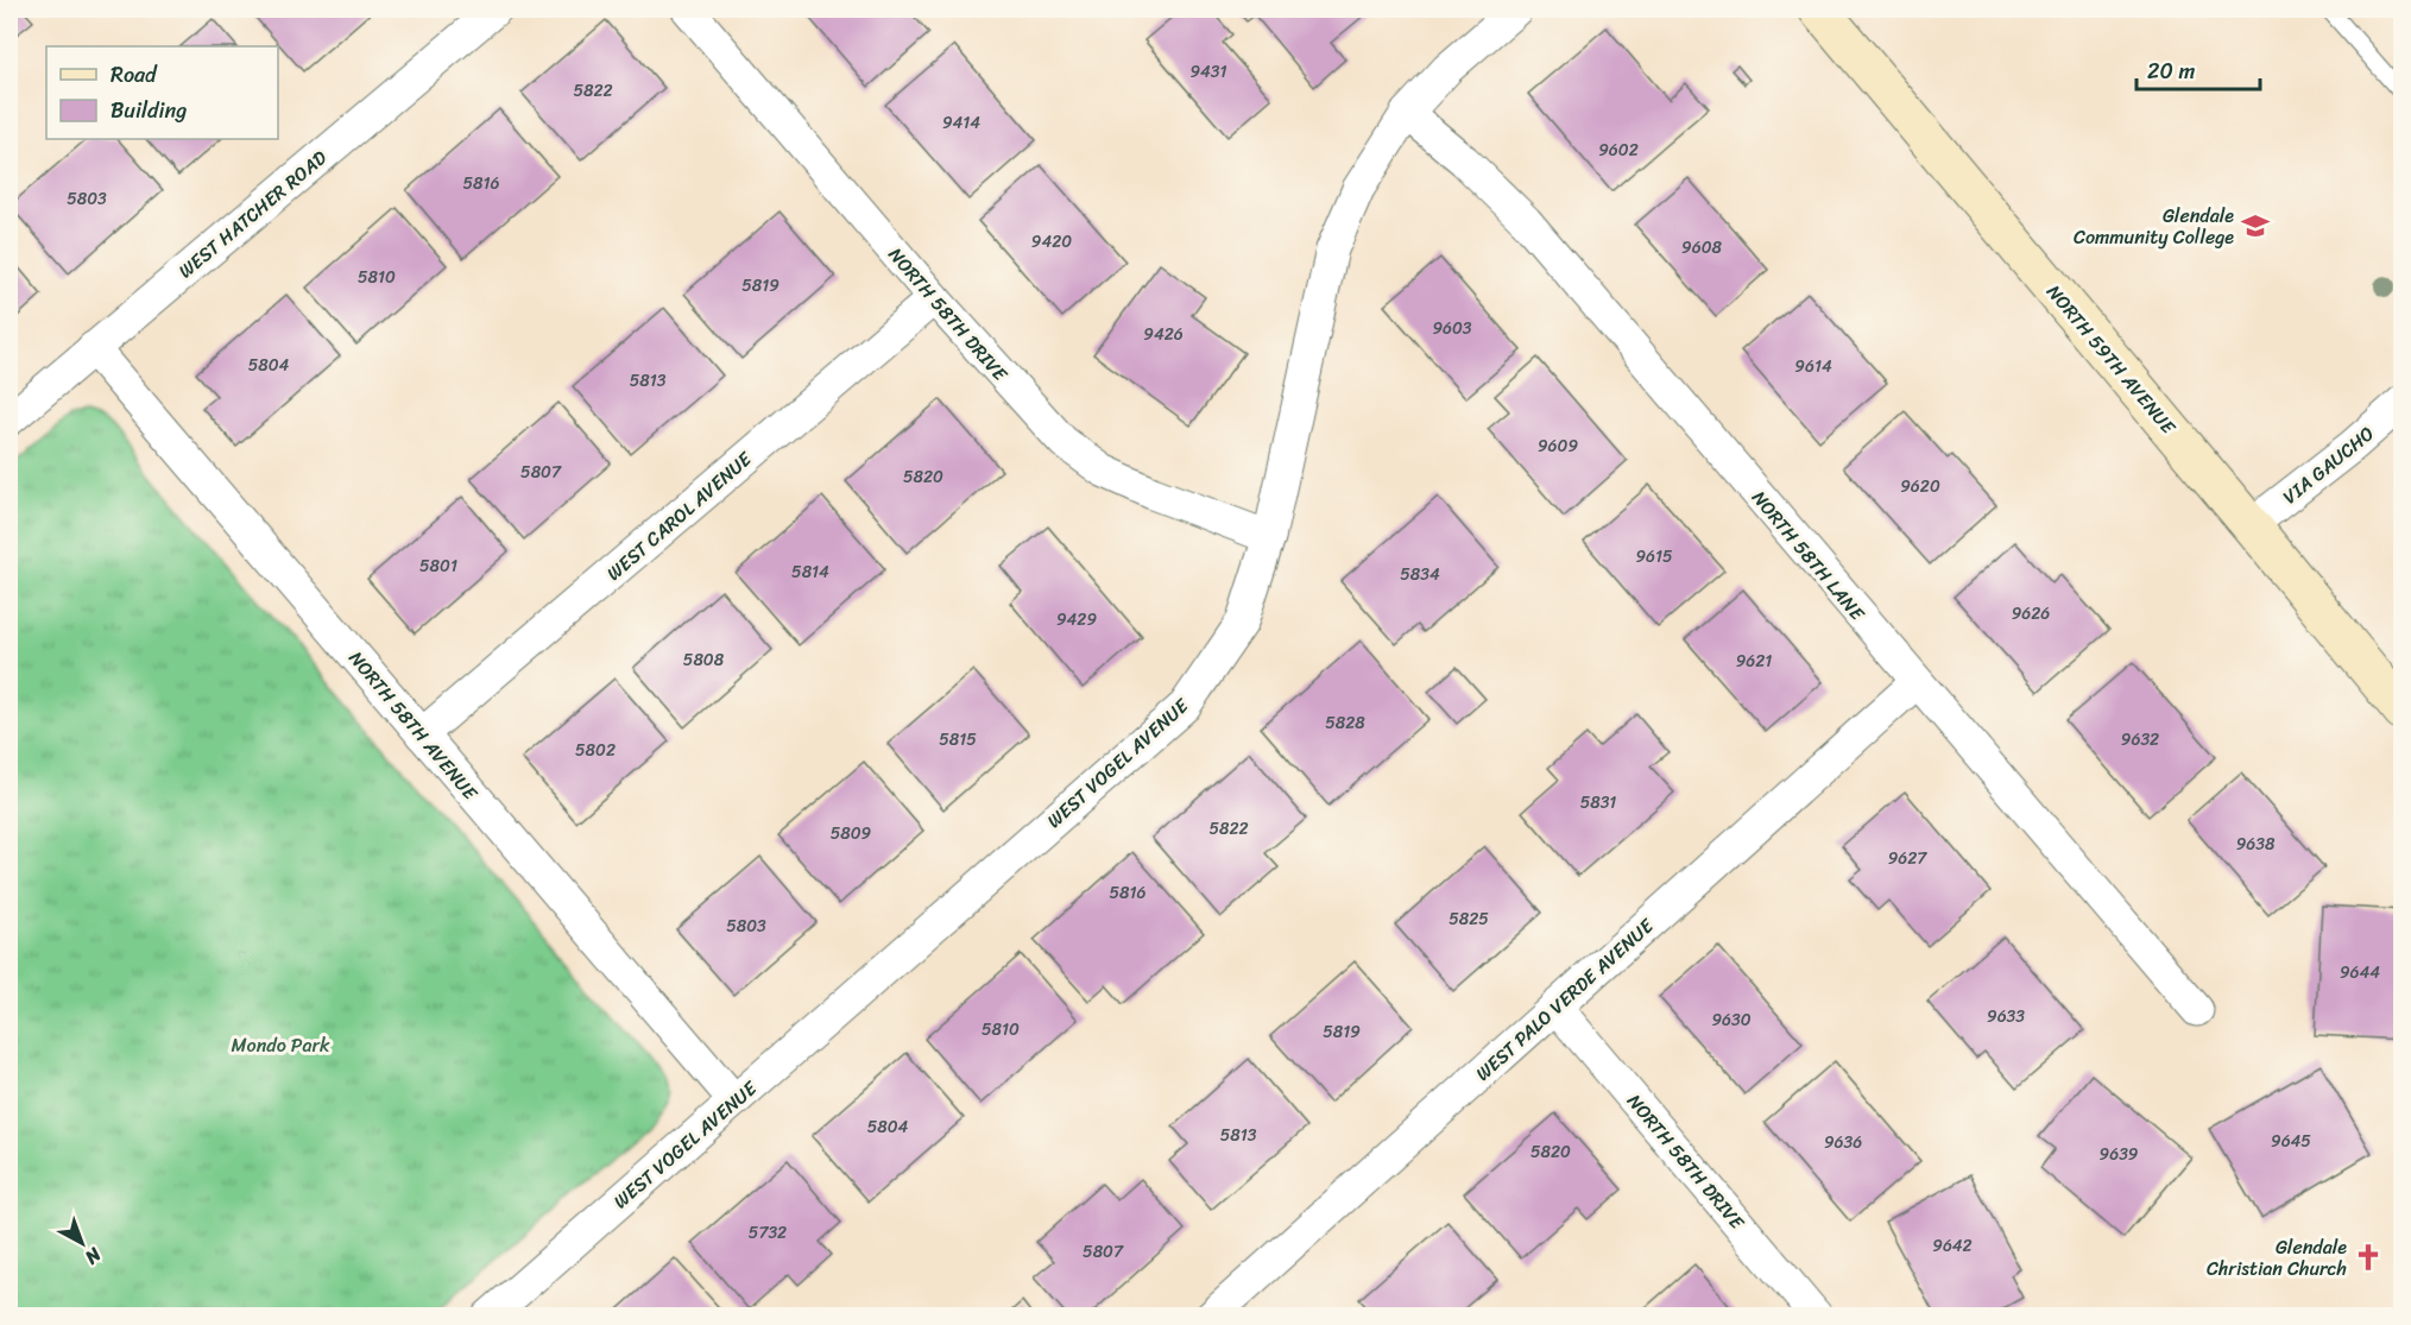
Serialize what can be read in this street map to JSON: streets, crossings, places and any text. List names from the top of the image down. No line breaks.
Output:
{"streets":{"main road":["NORTH 59TH AVENUE"],"street":["WEST HATCHER ROAD","NORTH 58TH DRIVE","VIA GAUCHO","WEST CAROL AVENUE","NORTH 58TH LANE","NORTH 58TH AVENUE","WEST VOGEL AVENUE","WEST PALO VERDE AVENUE"]},"crossings":[["WEST HATCHER ROAD","NORTH 58TH AVENUE"],["NORTH 58TH DRIVE","WEST CAROL AVENUE"],["NORTH 58TH DRIVE","WEST VOGEL AVENUE"],["NORTH 58TH DRIVE","WEST PALO VERDE AVENUE"],["NORTH 59TH AVENUE","VIA GAUCHO"],["WEST CAROL AVENUE","NORTH 58TH AVENUE"],["NORTH 58TH LANE","WEST VOGEL AVENUE"],["NORTH 58TH LANE","WEST PALO VERDE AVENUE"],["NORTH 58TH AVENUE","WEST VOGEL AVENUE"]],"parks":["Mondo Park"],"places":{"school or university":["Glendale Community College"],"church":["Glendale Christian Church"]},"house_numbers":["9431","5822","9414","9602","5816","5803","9420","9608","5810","5819","9603","9426","5804","9614","5813","9609","5807","5820","9620","9615","5801","5814","5834","9626","9429","5808","9621","5828","5815","9632","5802","5831","5822","5809","9638","9627","5816","5825","5803","9644","9633","9630","5810","5819","5804","5813","9645","9636","5820","9639","5732","9642","5807"],"legend":["Road","Building"],"scale_bar":"20 m","north":"bottom right"}
